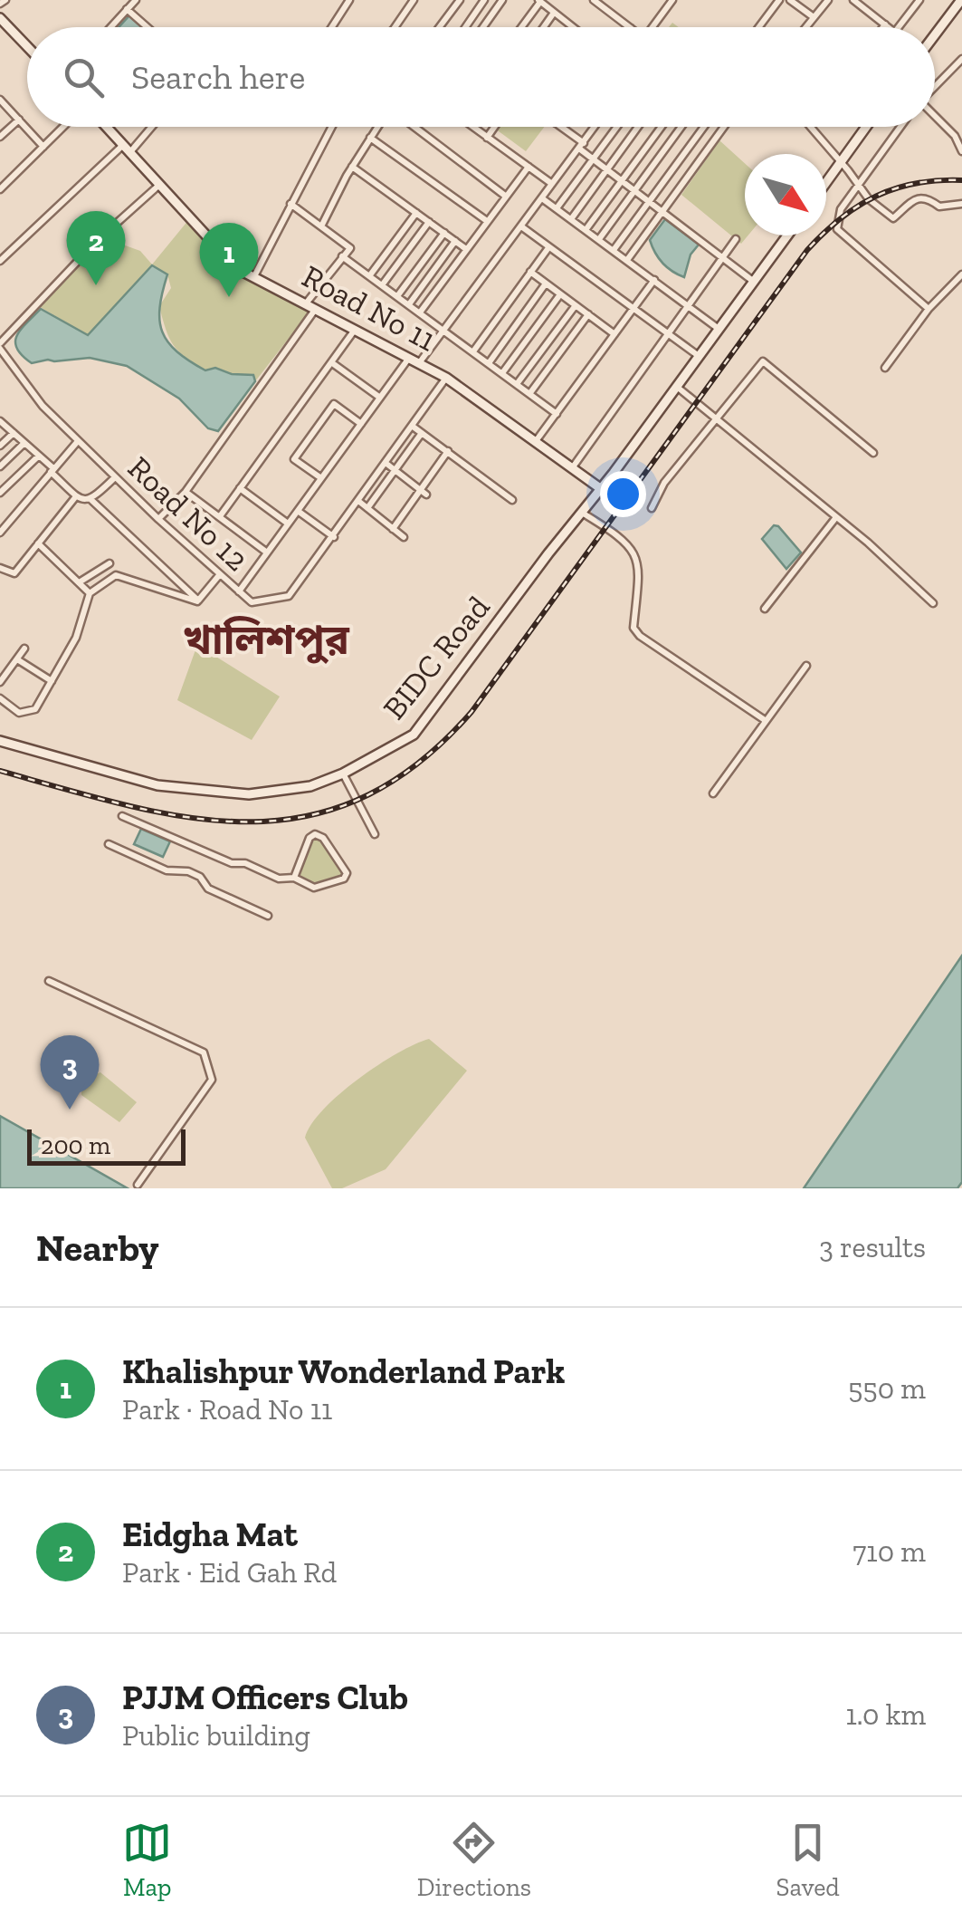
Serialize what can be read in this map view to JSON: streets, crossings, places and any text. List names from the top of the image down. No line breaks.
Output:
{"streets":{"main road":["Road No 11","BIDC Road"],"street":["Road No 12"]},"crossings":[["Road No 11","Road No 12"],["Road No 11","BIDC Road"]],"districts":["খালিশপুর"],"scale_bar":"200 m","north":"bottom right","page":{"search":"Search here","pins":["2","1","3"],"scale":"200 m","heading":["Nearby","3 results"],"list":[{"mark":"1","name":"Khalishpur Wonderland Park","note":"Park · Road No 11","value":"550 m"},{"mark":"2","name":"Eidgha Mat","note":"Park · Eid Gah Rd","value":"710 m"},{"mark":"3","name":"PJJM Officers Club","note":"Public building","value":"1.0 km"}],"nav":["Map","Directions","Saved"]}}
